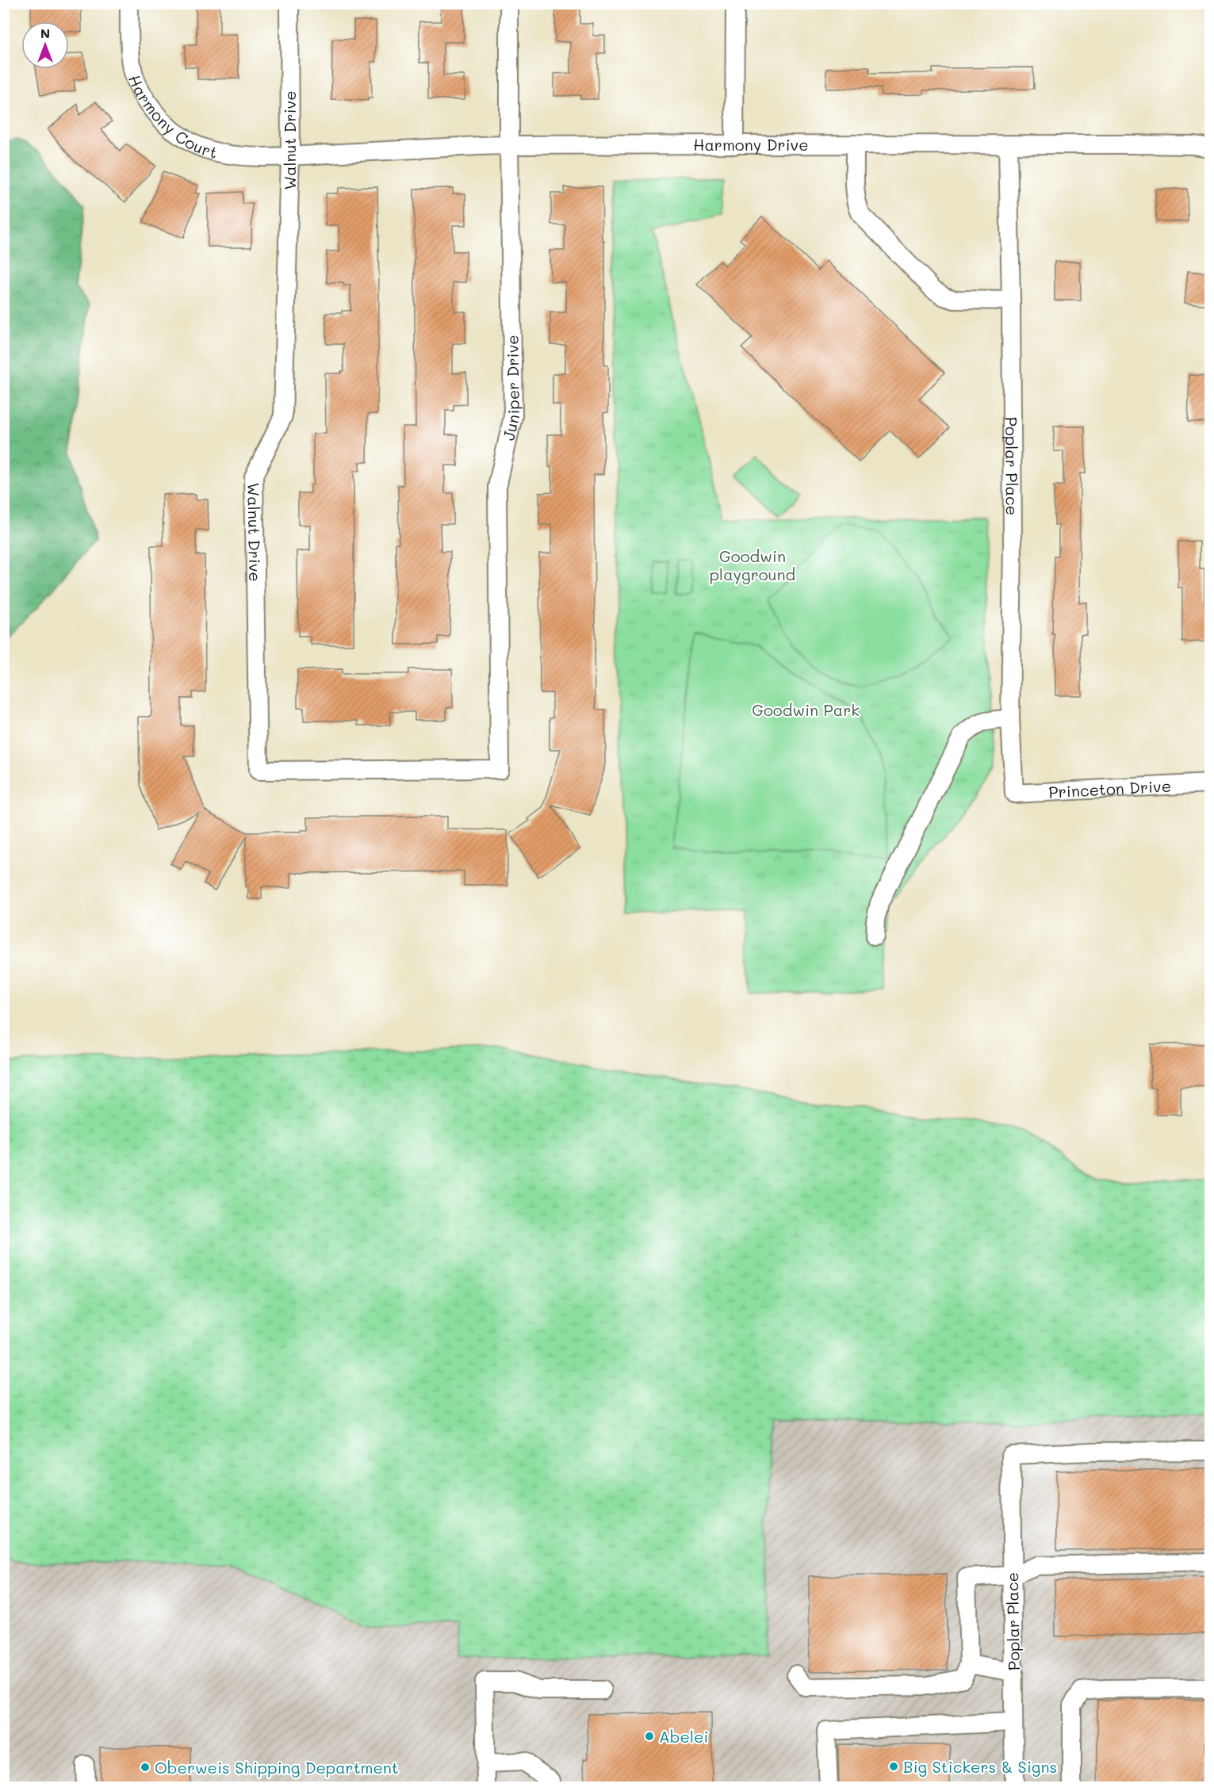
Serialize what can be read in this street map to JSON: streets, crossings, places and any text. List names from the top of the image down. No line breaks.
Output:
{"streets":{"street":["Harmony Court","Walnut Drive","Harmony Drive","Juniper Drive","Poplar Place","Princeton Drive"]},"crossings":[["Harmony Court","Walnut Drive"],["Harmony Court","Harmony Drive"],["Walnut Drive","Harmony Drive"],["Walnut Drive","Juniper Drive"],["Harmony Drive","Juniper Drive"],["Harmony Drive","Poplar Place"],["Poplar Place","Princeton Drive"]],"parks":["Goodwin playground","Goodwin Park"],"places":["Abelei","Big Stickers & Signs","Oberweis Shipping Department"],"north":"top"}
